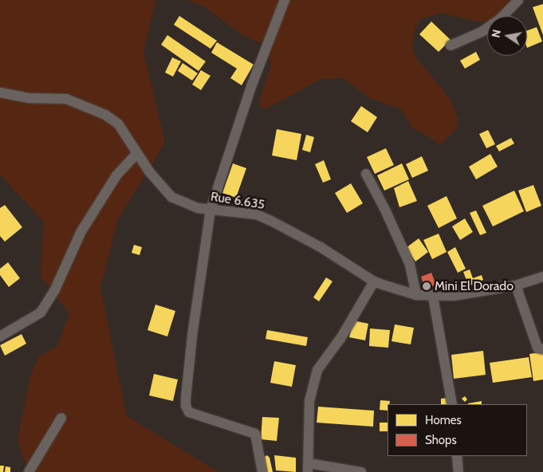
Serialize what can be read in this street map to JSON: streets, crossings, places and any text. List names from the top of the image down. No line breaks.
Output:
{"streets":{"street":["Rue 6.635"]},"places":["Mini El Dorado"],"legend":["Homes","Shops"],"north":"left"}
